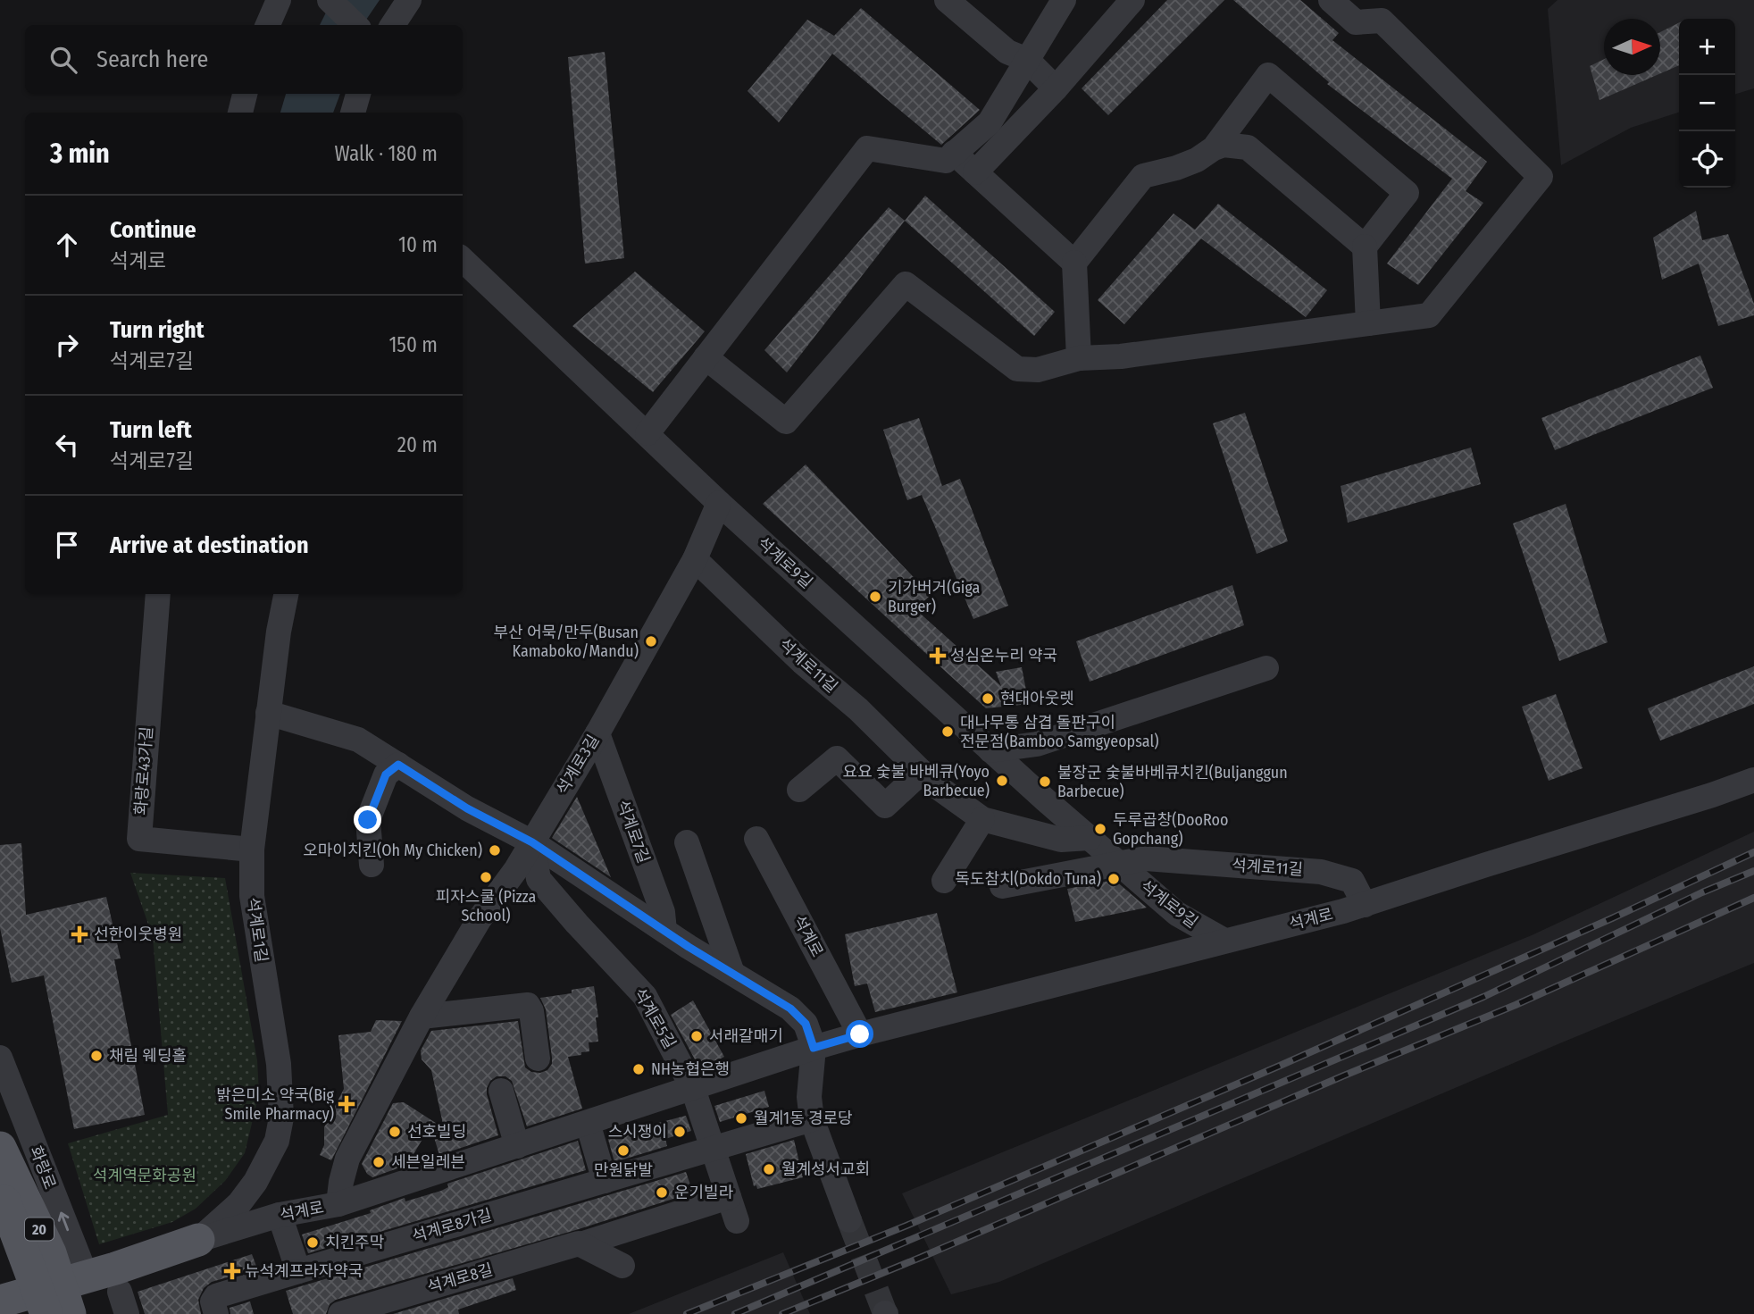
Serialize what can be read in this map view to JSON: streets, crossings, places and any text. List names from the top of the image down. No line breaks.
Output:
{"streets":{"main road":["석계로","화랑로","20"],"street":["석계로9길","석계로11길","석계로3길","화랑로43가길","석계로7길","석계로1길","석계로5길","석계로8가길","석계로8길"]},"crossings":[["석계로9길","석계로11길"],["석계로9길","석계로3길"],["석계로9길","석계로"],["석계로11길","석계로3길"],["석계로11길","석계로"],["석계로3길","석계로7길"],["석계로3길","석계로"],["석계로3길","석계로5길"],["화랑로43가길","석계로1길"],["석계로","석계로1길"],["석계로","석계로5길"],["석계로","화랑로"],["석계로5길","석계로8가길"],["석계로5길","석계로8길"]],"one_way":["화랑로"],"parks":["석계역문화공원"],"places":{"other":["기가버거(Giga Burger)","부산 어묵/만두(Busan Kamaboko/Mandu)","현대아웃렛","대나무통 삼겹 돌판구이 전문점(Bamboo Samgyeopsal)","요요 숯불 바베큐(Yoyo Barbecue)","불장군 숯불바베큐치킨(Buljanggun Barbecue)","두루곱창(DooRoo Gopchang)","오마이치킨(Oh My Chicken)","피자스쿨 (Pizza School)","독도참치(Dokdo Tuna)","서래갈매기","채림 웨딩홀","NH농협은행","월계1동 경로당","선호빌딩","스시쟁이","만원닭발","세븐일레븐","월계성서교회","운기빌라","치킨주막"],"health":["성심온누리 약국","선한이웃병원","밝은미소 약국(Big Smile Pharmacy)","뉴석계프라자약국"]},"north":"right","page":{"map_buttons":["+","−"],"search":"Search here","heading":["3 min","Walk · 180 m"],"list":[["Continue","석계로","10 m"],["Turn right","석계로7길","150 m"],["Turn left","석계로7길","20 m"],"Arrive at destination"]}}
